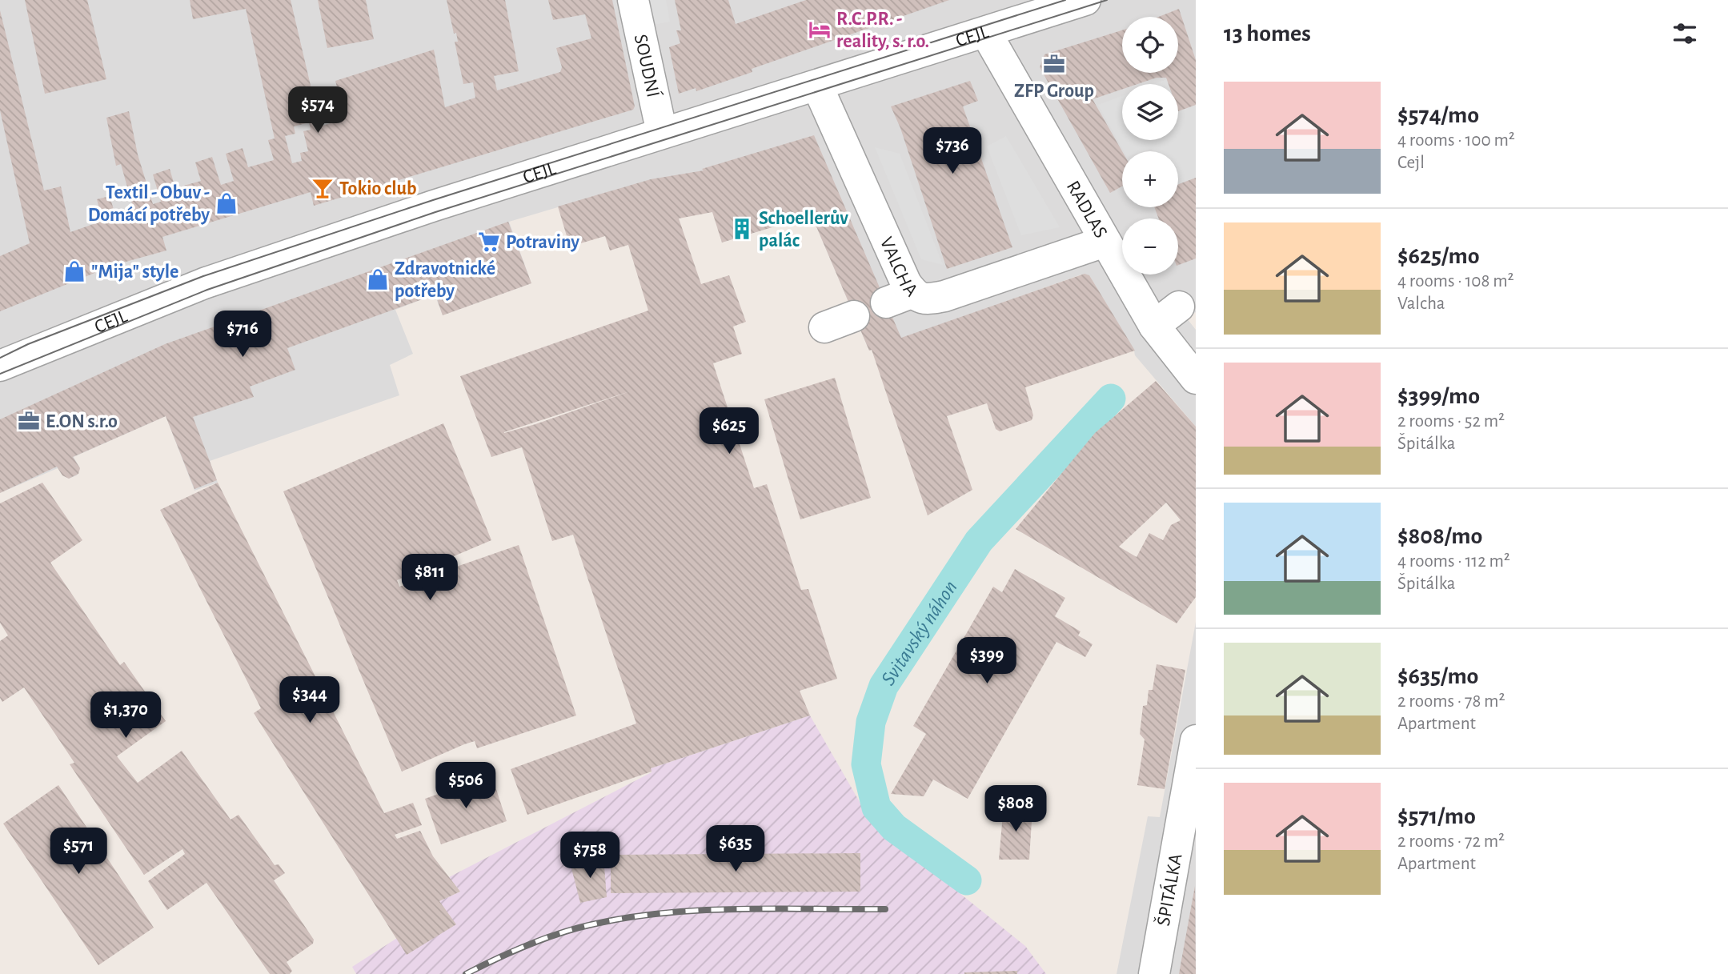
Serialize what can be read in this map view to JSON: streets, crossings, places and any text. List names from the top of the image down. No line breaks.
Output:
{"streets":{"street":["CEJL","SOUDNÍ","RADLAS","VALCHA","ŠPITÁLKA"]},"crossings":[["CEJL","SOUDNÍ"],["CEJL","RADLAS"],["CEJL","VALCHA"],["RADLAS","VALCHA"]],"water":["Svitavský náhon"],"places":{"hotel":["R.C.P.R. - reality, s. r.o."],"office":["ZFP Group","E.ON s.r.o"],"bar":["Tokio club"],"shop":["Textil - Obuv - Domácí potřeby","\"Mija\" style","Zdravotnické potřeby"],"building":["Schoellerův palác"],"supermarket":["Potraviny"]},"page":{"heading":"13 homes","map_buttons":["+","−"],"list":[{"name":"$574/mo","note":"4 rooms · 100 m² · Cejl"},{"name":"$625/mo","note":"4 rooms · 108 m² · Valcha"},{"name":"$399/mo","note":"2 rooms · 52 m² · Špitálka"},{"name":"$808/mo","note":"4 rooms · 112 m² · Špitálka"},{"name":"$635/mo","note":"2 rooms · 78 m² · Apartment"},{"name":"$571/mo","note":"2 rooms · 72 m² · Apartment"}],"price":["$574","$736","$716","$625","$811","$399","$344","$1,370","$506","$808","$635","$571","$758"]}}
